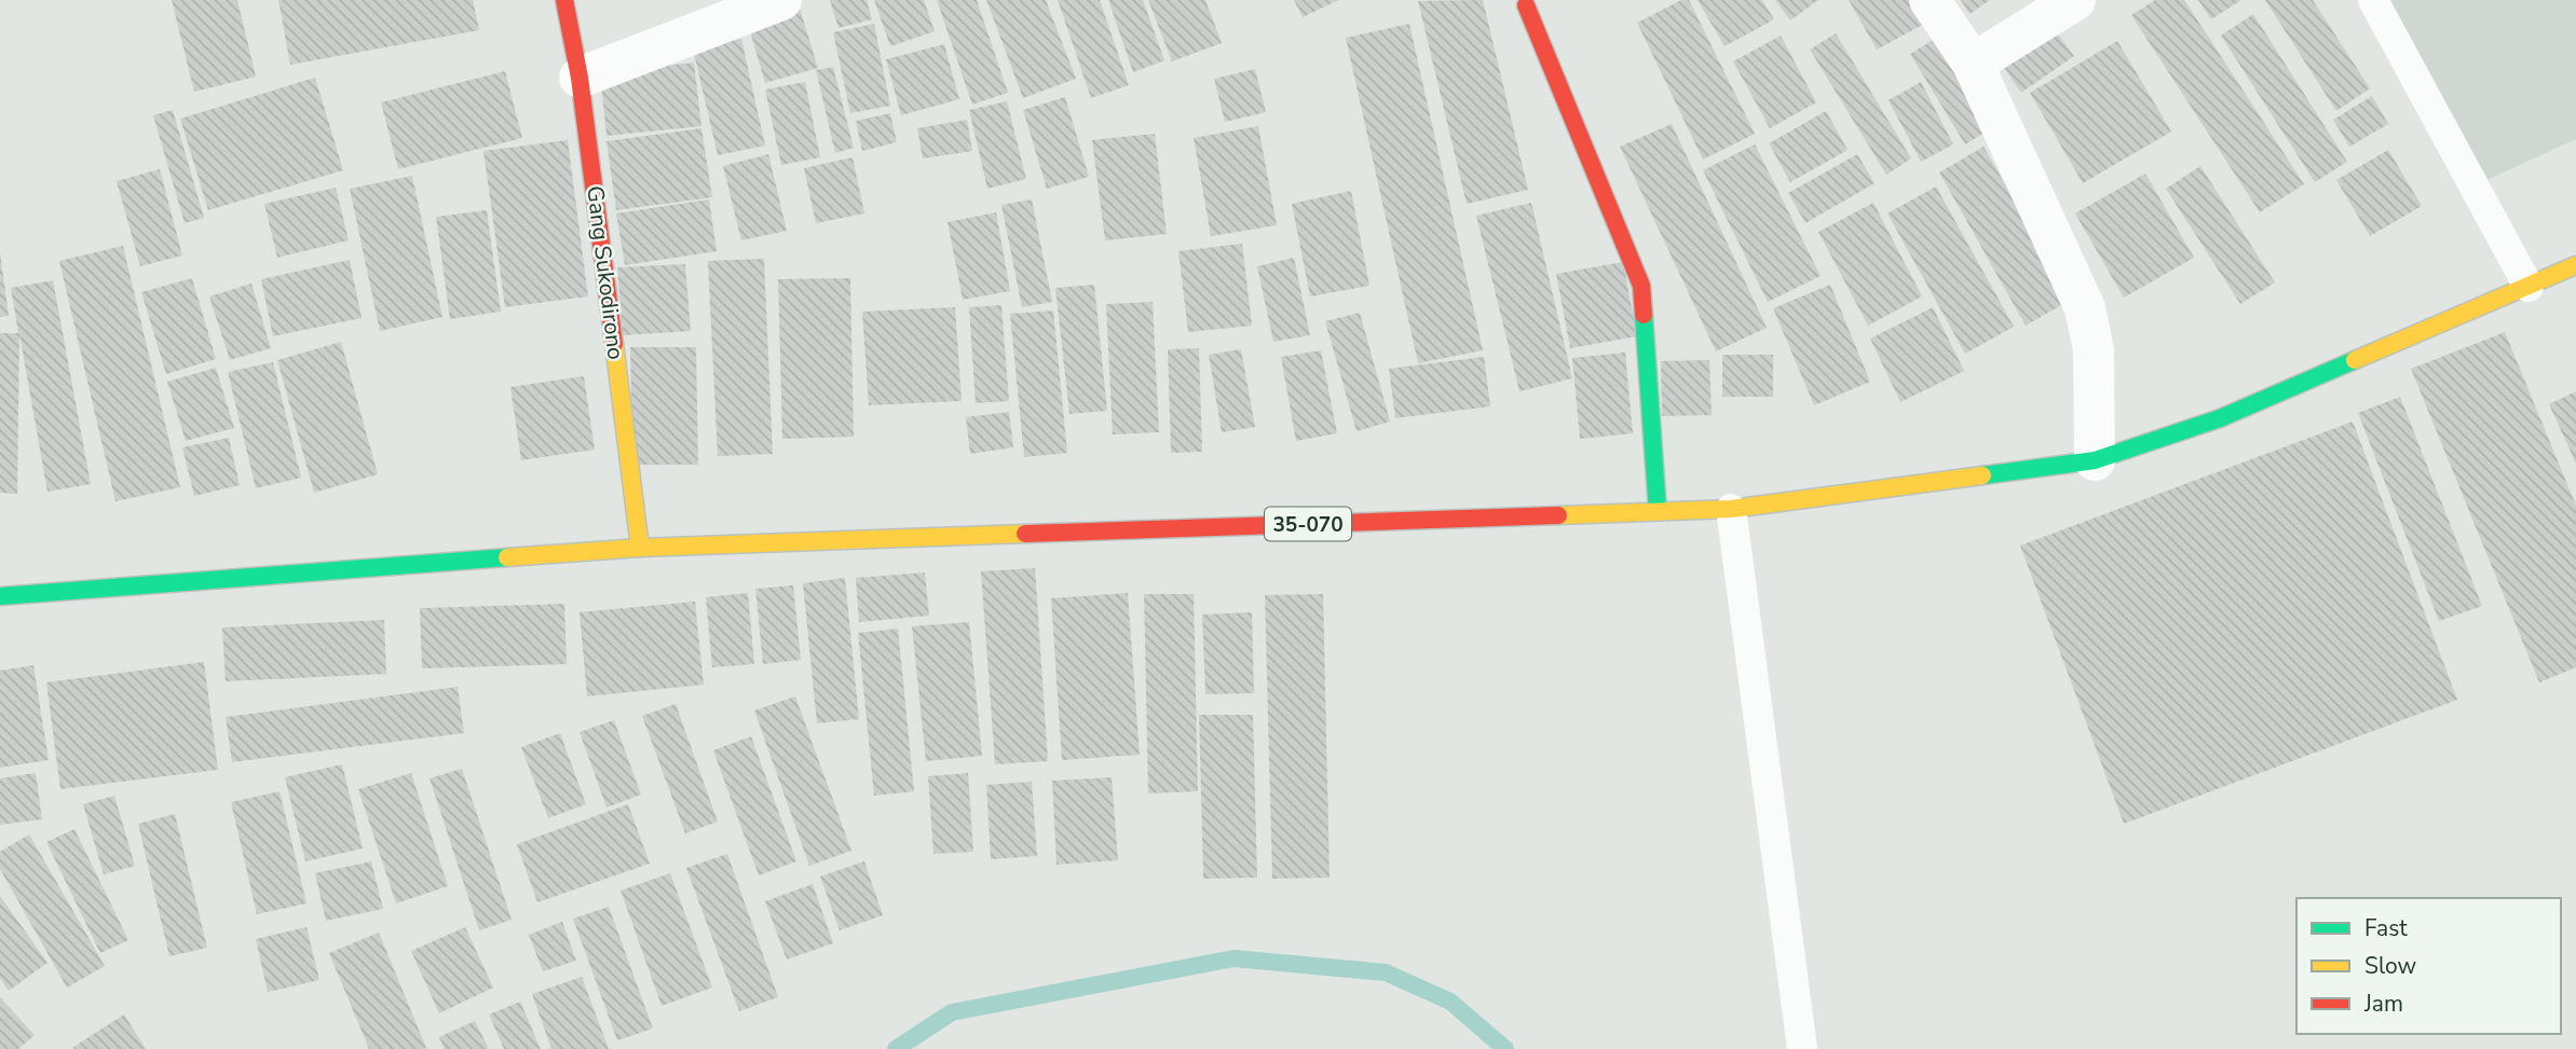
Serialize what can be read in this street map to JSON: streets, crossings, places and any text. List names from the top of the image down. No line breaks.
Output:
{"streets":{"main road":["Gang Sukodirono","35-070"]},"crossings":[["Gang Sukodirono","35-070"]],"legend":["Fast","Slow","Jam"]}
